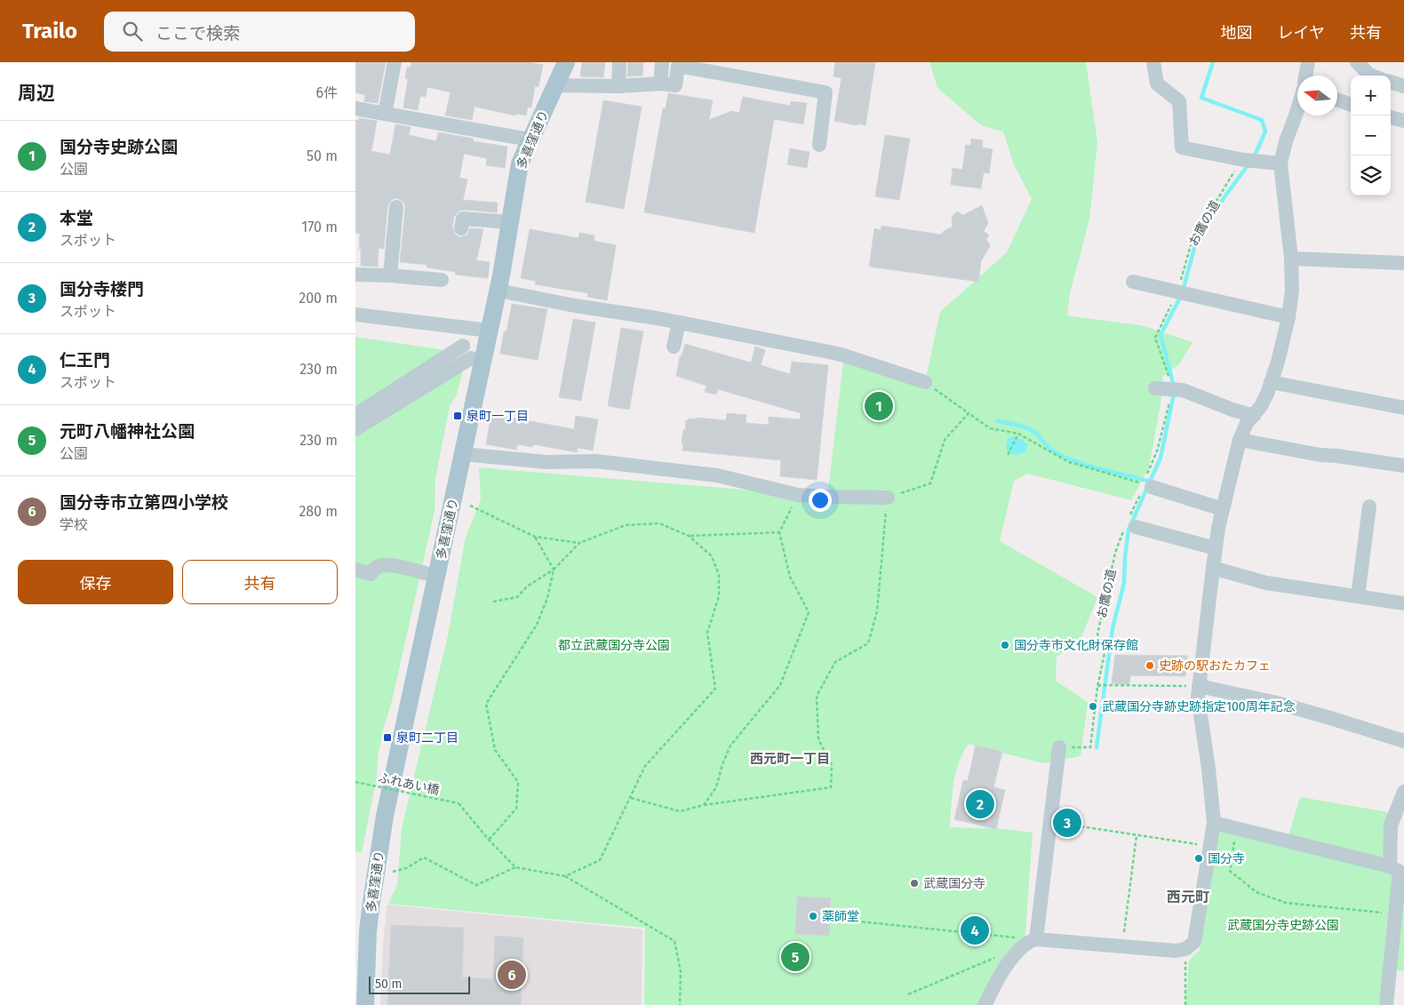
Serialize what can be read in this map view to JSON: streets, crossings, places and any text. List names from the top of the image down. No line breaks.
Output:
{"streets":{"main road":["多喜窪通り"],"path":["お鷹の道","ふれあい橋"]},"districts":["西元町一丁目","西元町"],"parks":["都立武蔵国分寺公園","武蔵国分寺史跡公園"],"places":{"transit":["泉町一丁目","泉町二丁目"],"other":["国分寺市文化財保存館","史跡の駅おたカフェ","武蔵国分寺跡史跡指定100周年記念","国分寺","武蔵国分寺","薬師堂"]},"scale_bar":"50 m","north":"left","page":{"header":"Trailo","search":"ここで検索","nav":["地図","レイヤ","共有"],"heading":["周辺","6件"],"map_buttons":["+","−"],"list":[{"mark":"1","name":"国分寺史跡公園","note":"公園","value":"50 m"},{"mark":"2","name":"本堂","note":"スポット","value":"170 m"},{"mark":"3","name":"国分寺楼門","note":"スポット","value":"200 m"},{"mark":"4","name":"仁王門","note":"スポット","value":"230 m"},{"mark":"5","name":"元町八幡神社公園","note":"公園","value":"230 m"},{"mark":"6","name":"国分寺市立第四小学校","note":"学校","value":"280 m"}],"pins":["1","2","3","4","5","6"],"buttons":["保存","共有"],"scale":"50 m"}}
